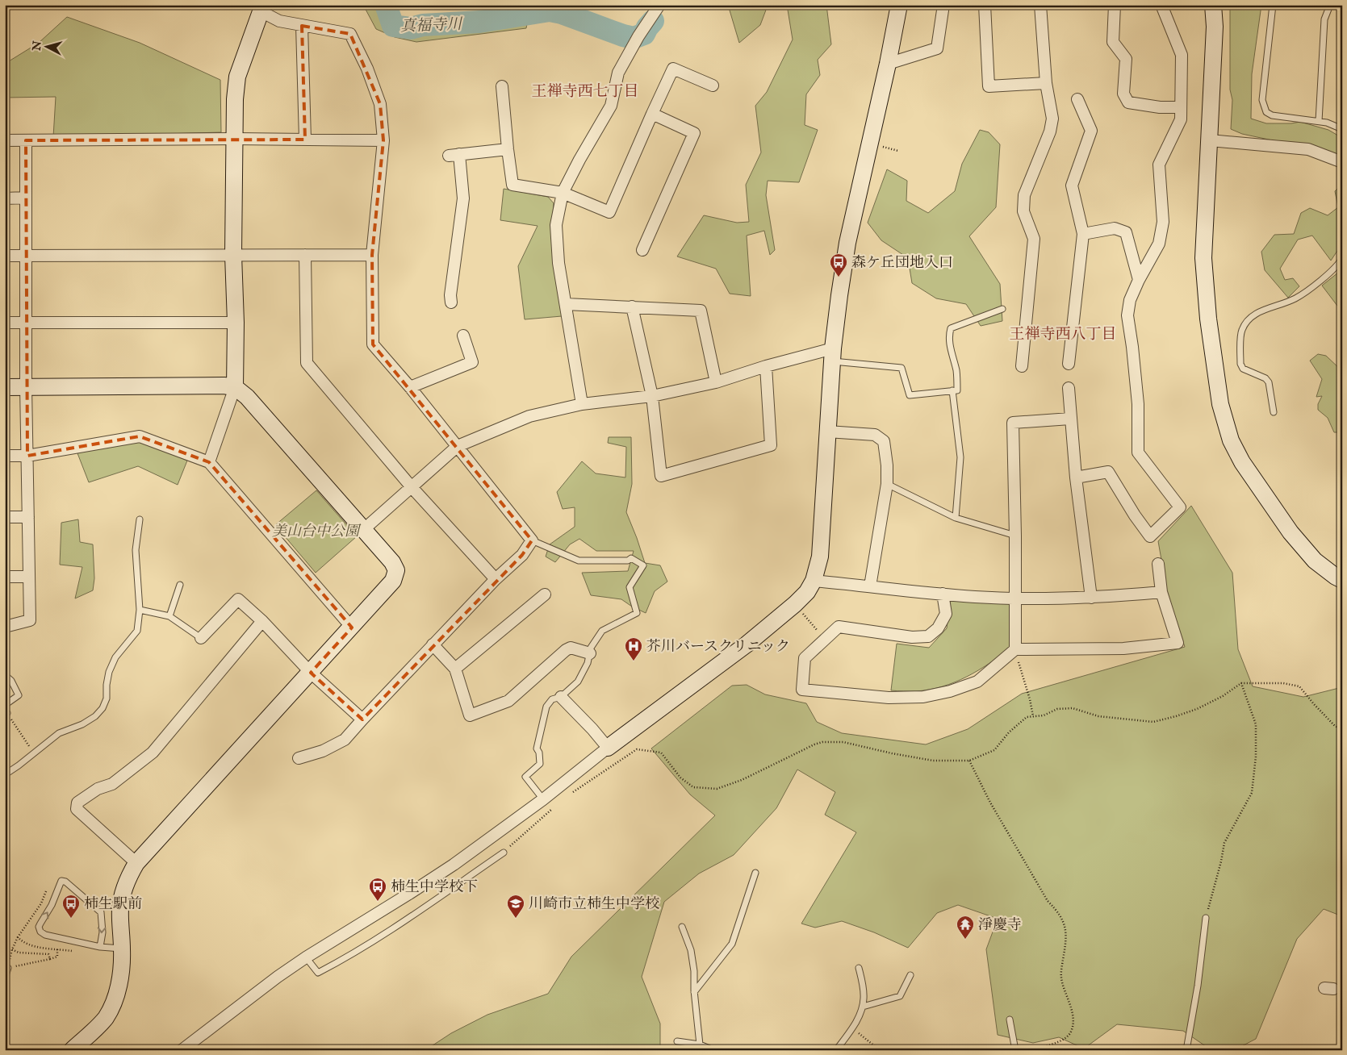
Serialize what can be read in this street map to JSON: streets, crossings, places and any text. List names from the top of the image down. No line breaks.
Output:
{"districts":["王禅寺西七丁目","王禅寺西八丁目"],"water":["真福寺川"],"parks":["美山台中公園"],"places":{"bus stop":["森ケ丘団地入口","柿生中学校下","柿生駅前"],"hospital":["芥川バースクリニック"],"school or university":["川崎市立柿生中学校"],"temple":["淨慶寺"]},"north":"left"}
